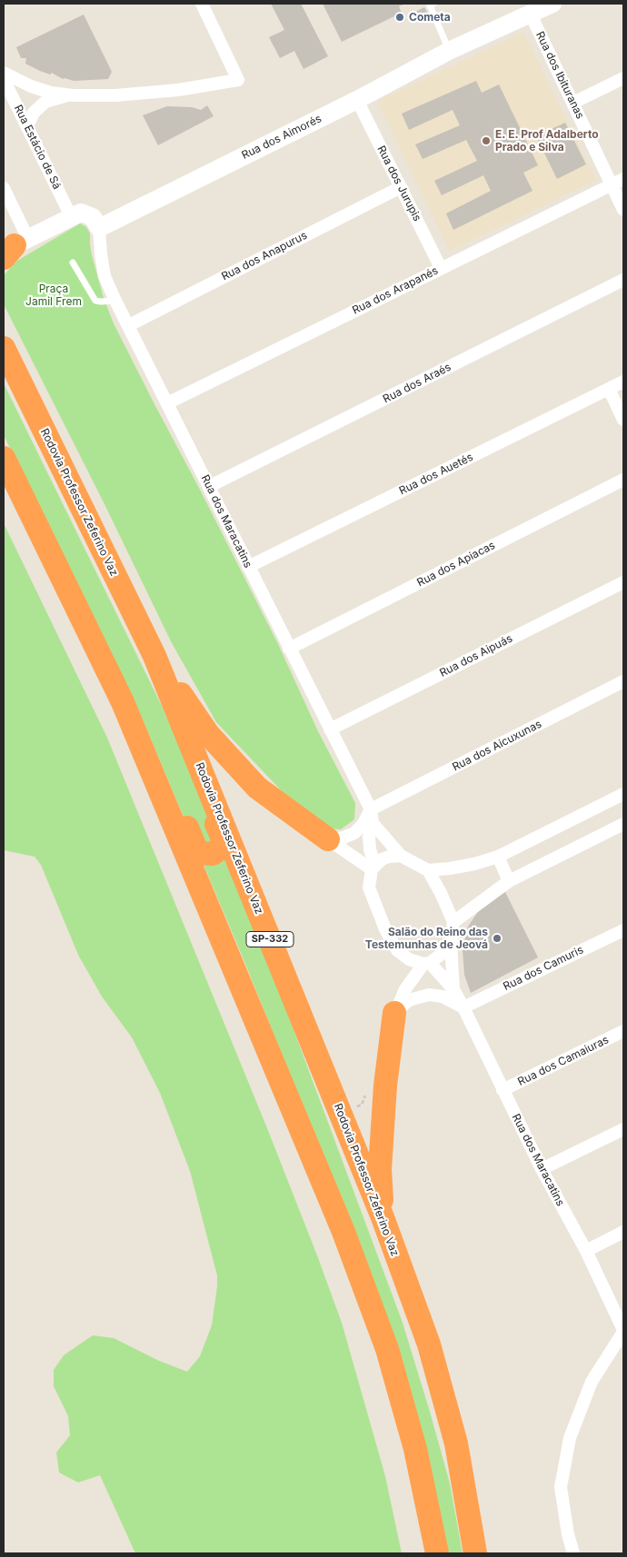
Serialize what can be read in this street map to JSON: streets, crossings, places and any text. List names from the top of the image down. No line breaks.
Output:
{"streets":{"highway":["Rodovia Professor Zeferino Vaz","SP-332"],"street":["Rua dos Ibituranas","Rua dos Aimorés","Rua Estácio de Sá","Rua dos Jurupis","Rua dos Anapurus","Rua dos Arapanés","Rua dos Araés","Rua dos Auetés","Rua dos Maracatins","Rua dos Apiacas","Rua dos Aipuás","Rua dos Aicuxunas","Rua dos Camuris","Rua dos Camaiuras"]},"crossings":[["Rua dos Ibituranas","Rua dos Aimorés"],["Rua dos Ibituranas","Rua dos Arapanés"],["Rua dos Aimorés","Rua dos Jurupis"],["Rua dos Aimorés","Rua dos Maracatins"],["Rua dos Jurupis","Rua dos Anapurus"],["Rua dos Jurupis","Rua dos Arapanés"],["Rua dos Anapurus","Rua dos Maracatins"],["Rua dos Arapanés","Rua dos Maracatins"],["Rua dos Araés","Rua dos Maracatins"],["Rua dos Auetés","Rua dos Maracatins"],["Rua dos Maracatins","Rua dos Apiacas"],["Rua dos Maracatins","Rua dos Aipuás"],["Rua dos Maracatins","Rua dos Aicuxunas"],["Rua dos Maracatins","Rua dos Camuris"],["Rua dos Maracatins","Rua dos Camaiuras"]],"parks":["Praça Jamil Frem"],"places":["Cometa","E. E. Prof Adalberto Prado e Silva","Salão do Reino das Testemunhas de Jeová"]}
